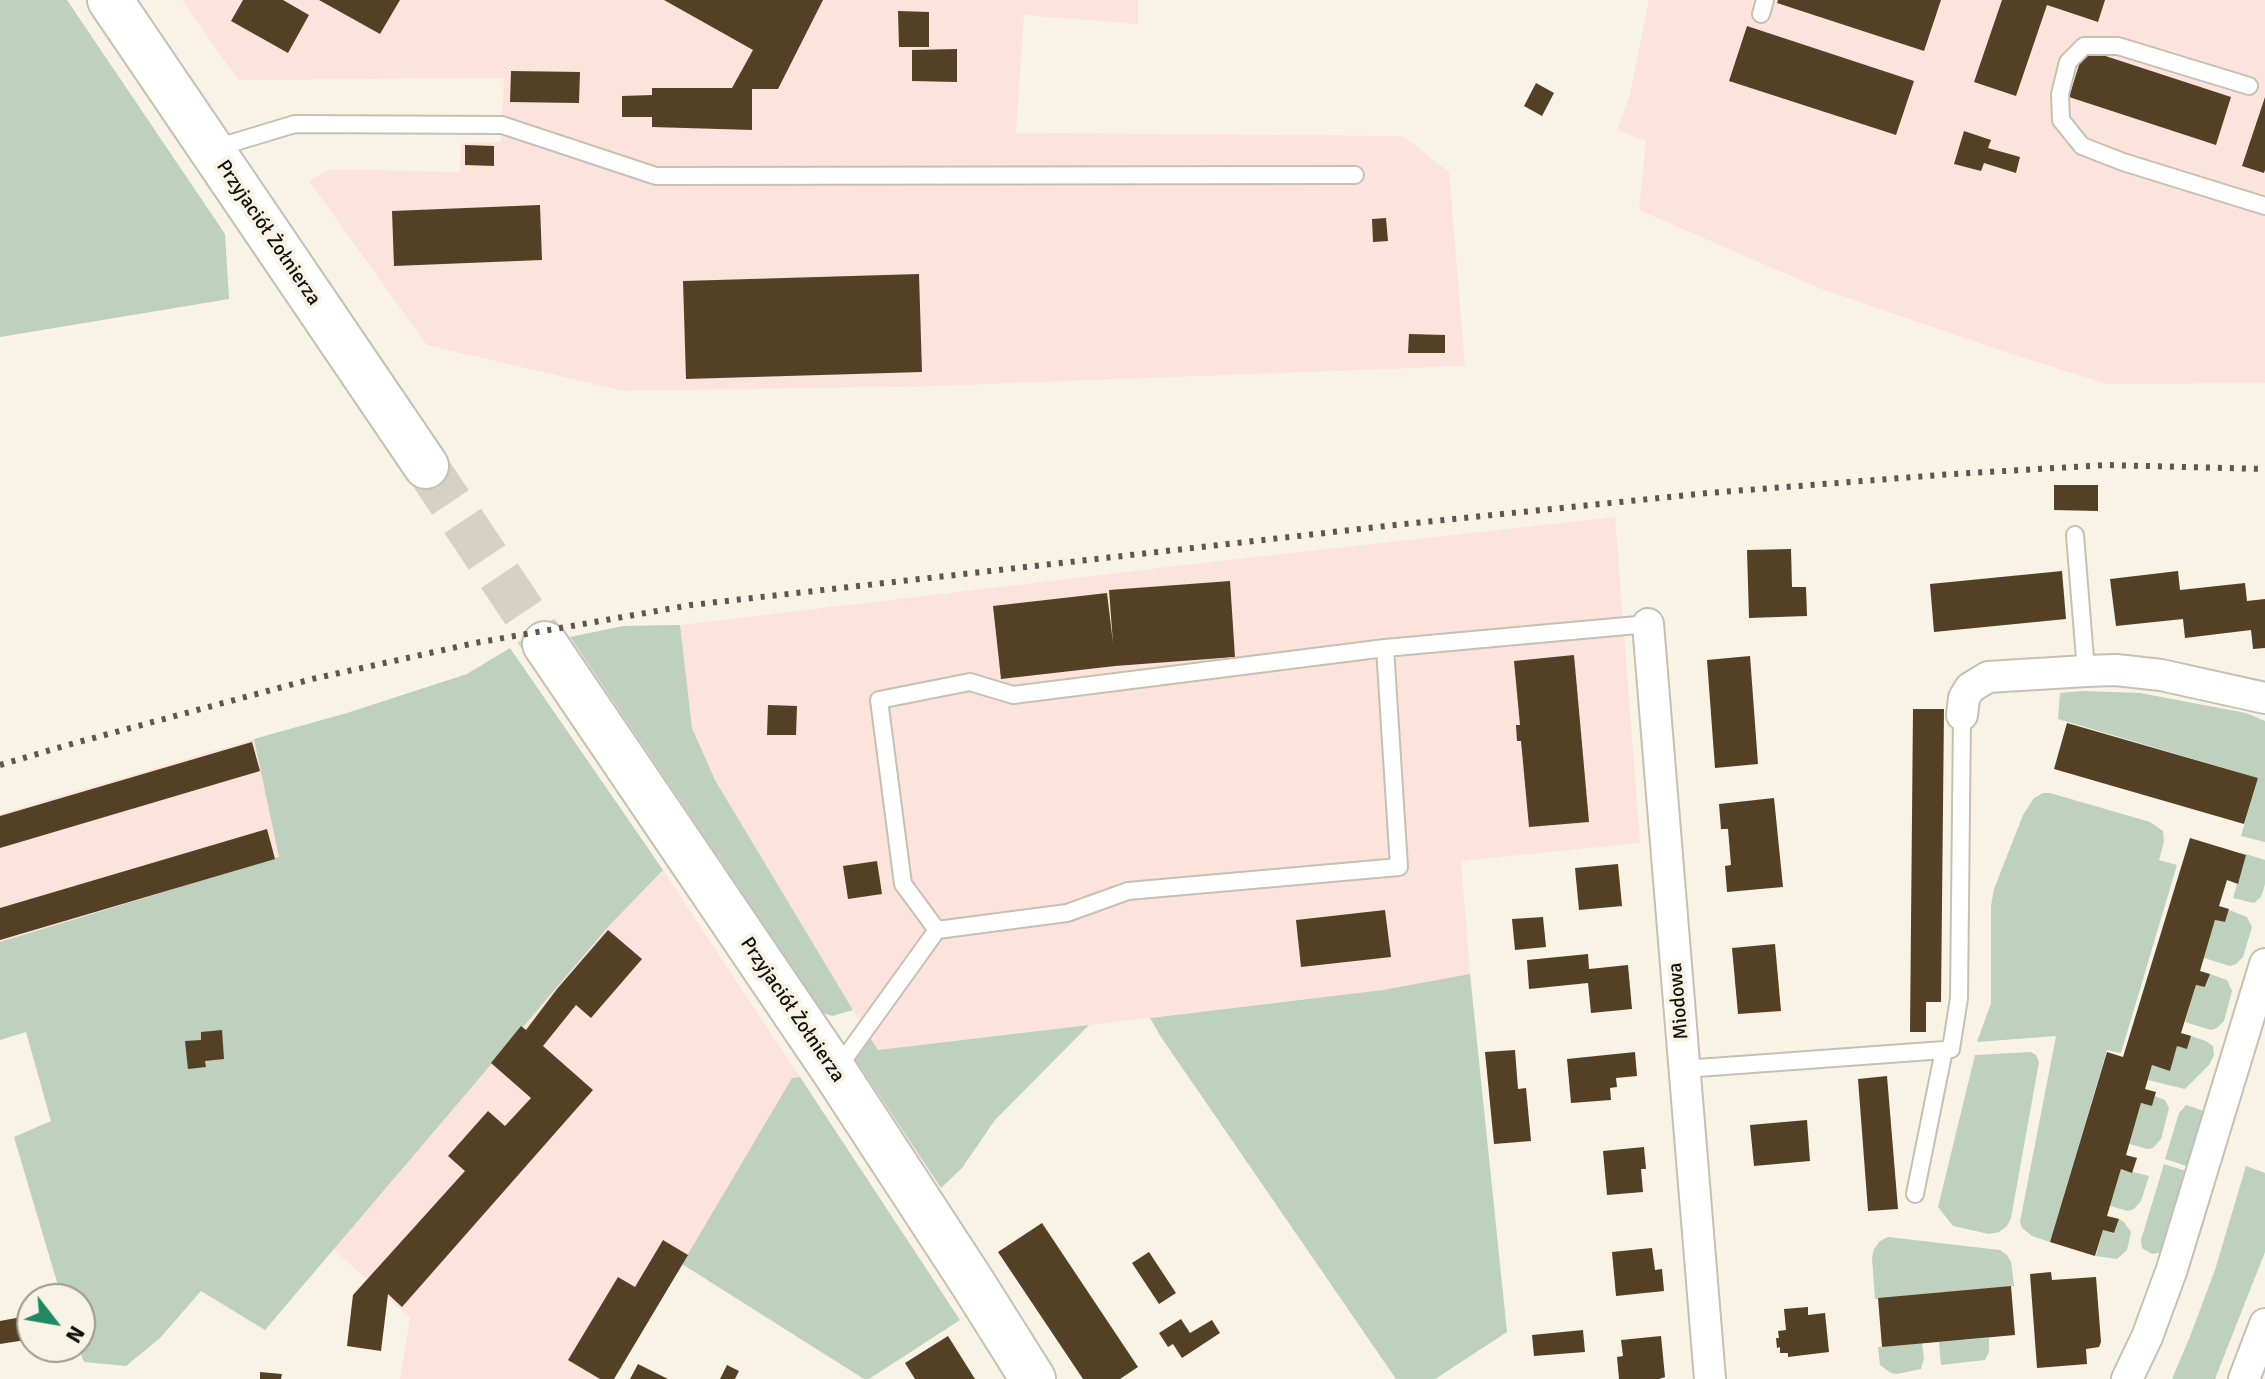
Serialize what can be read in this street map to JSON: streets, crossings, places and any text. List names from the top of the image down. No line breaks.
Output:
{"streets":{"main road":["Przyjaciół Żołnierza"],"street":["Miodowa"]},"north":"bottom right"}
